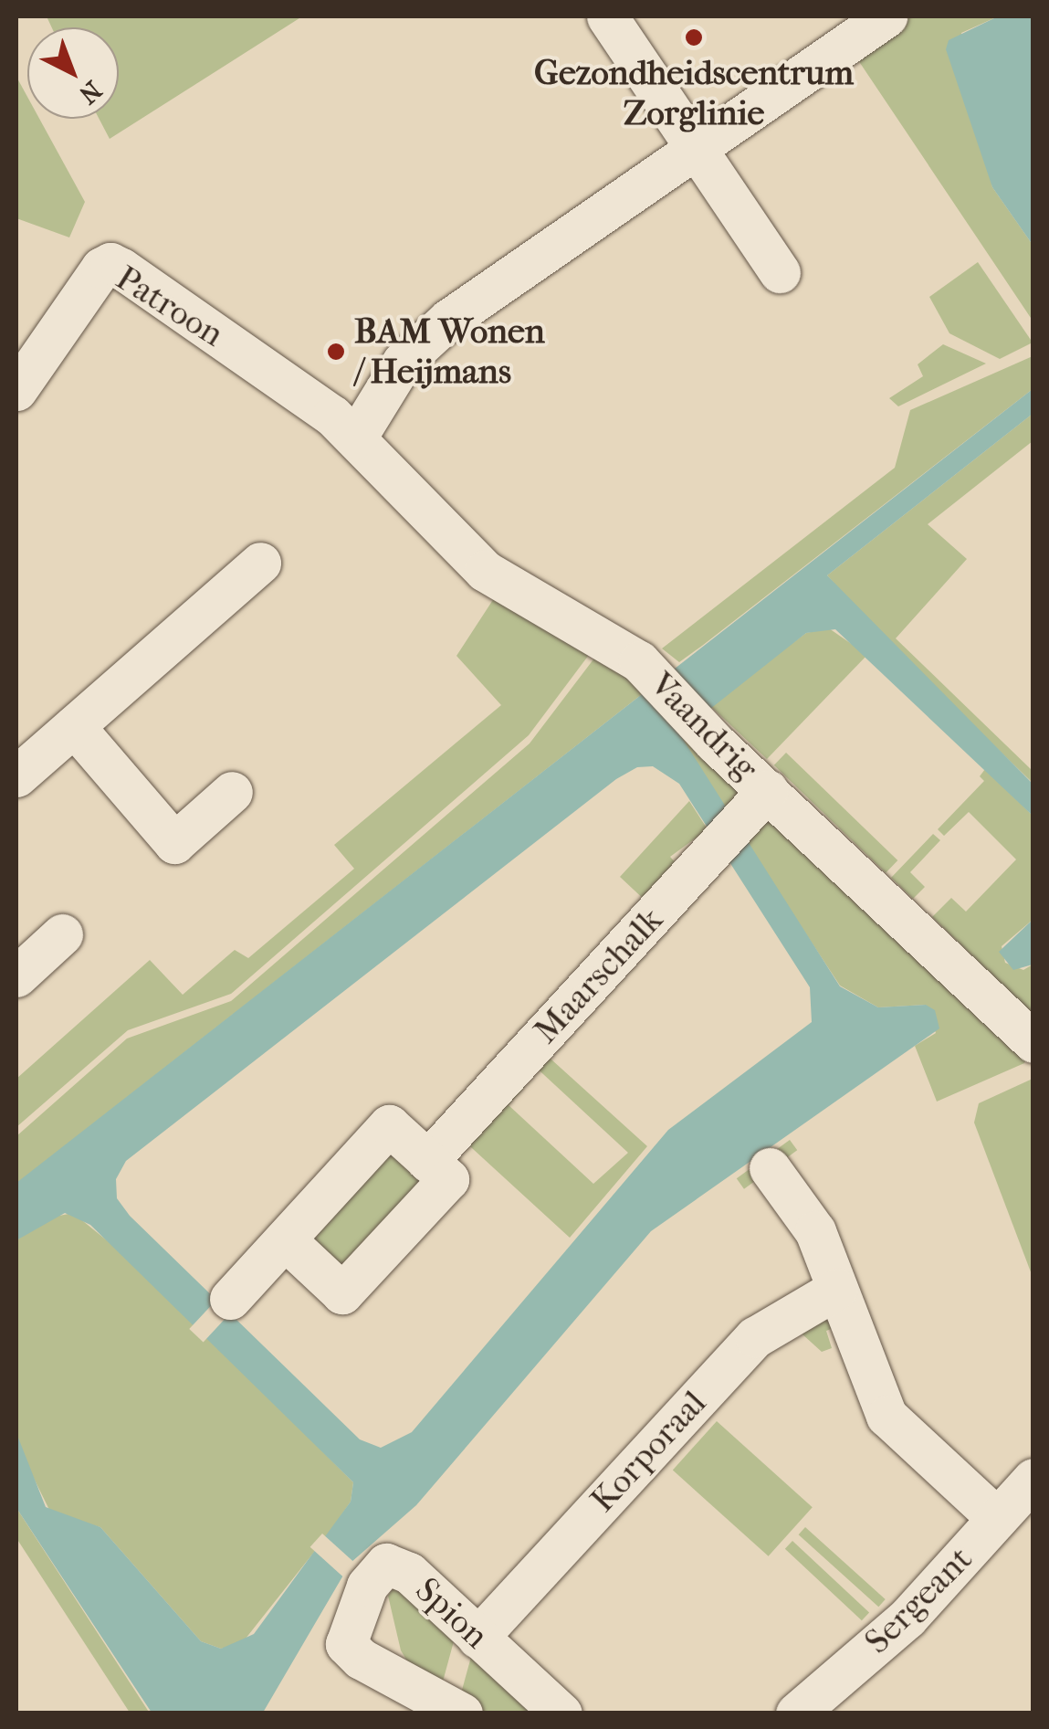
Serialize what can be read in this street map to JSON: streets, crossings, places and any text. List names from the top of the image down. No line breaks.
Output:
{"streets":{"street":["Patroon","Vaandrig","Maarschalk","Korporaal","Sergeant","Spion"]},"crossings":[["Patroon","Vaandrig"],["Vaandrig","Maarschalk"],["Korporaal","Spion"]],"places":["Gezondheidscentrum Zorglinie","BAM Wonen / Heijmans"],"north":"bottom right"}
